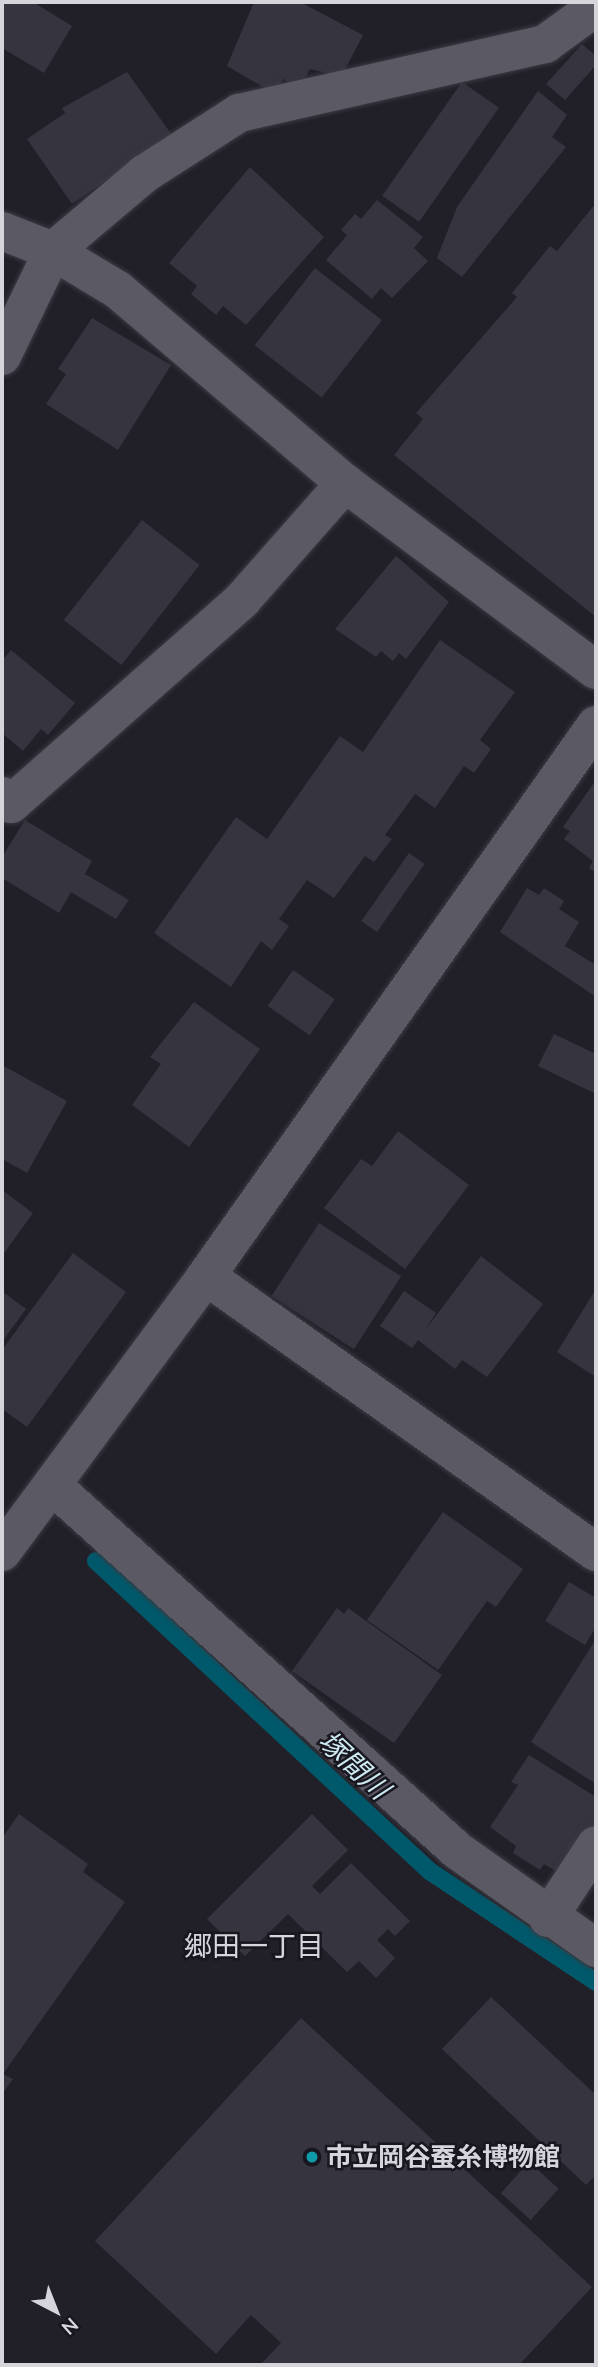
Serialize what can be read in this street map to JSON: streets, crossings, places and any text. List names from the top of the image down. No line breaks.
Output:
{"districts":["郷田一丁目"],"water":["塚間川"],"places":["市立岡谷蚕糸博物館"],"north":"bottom right"}
